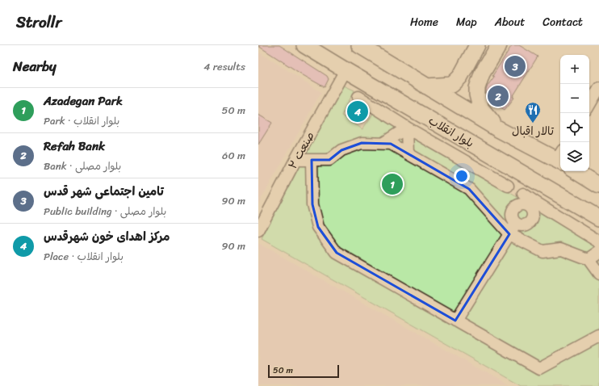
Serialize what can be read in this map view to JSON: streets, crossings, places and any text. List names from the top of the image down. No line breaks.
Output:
{"streets":{"main road":["بلوار انقلاب"],"street":["صنعت ۲"]},"crossings":[["بلوار انقلاب","صنعت ۲"]],"places":{"restaurant":["تالار اقبال"]},"scale_bar":"50 m","page":{"header":"Strollr","nav":["Home","Map","About","Contact"],"heading":["Nearby","4 results"],"pins":["3","2","4","1"],"map_buttons":["+","−"],"list":[{"mark":"1","name":"Azadegan Park","note":"Park · بلوار انقلاب","value":"50 m"},{"mark":"2","name":"Refah Bank","note":"Bank · بلوار مصلی","value":"60 m"},{"mark":"3","name":"تامین اجتماعی شهر قدس","note":"Public building · بلوار مصلی","value":"90 m"},{"mark":"4","name":"مرکز اهدای خون شهرقدس","note":"Place · بلوار انقلاب","value":"90 m"}],"scale":"50 m"}}
